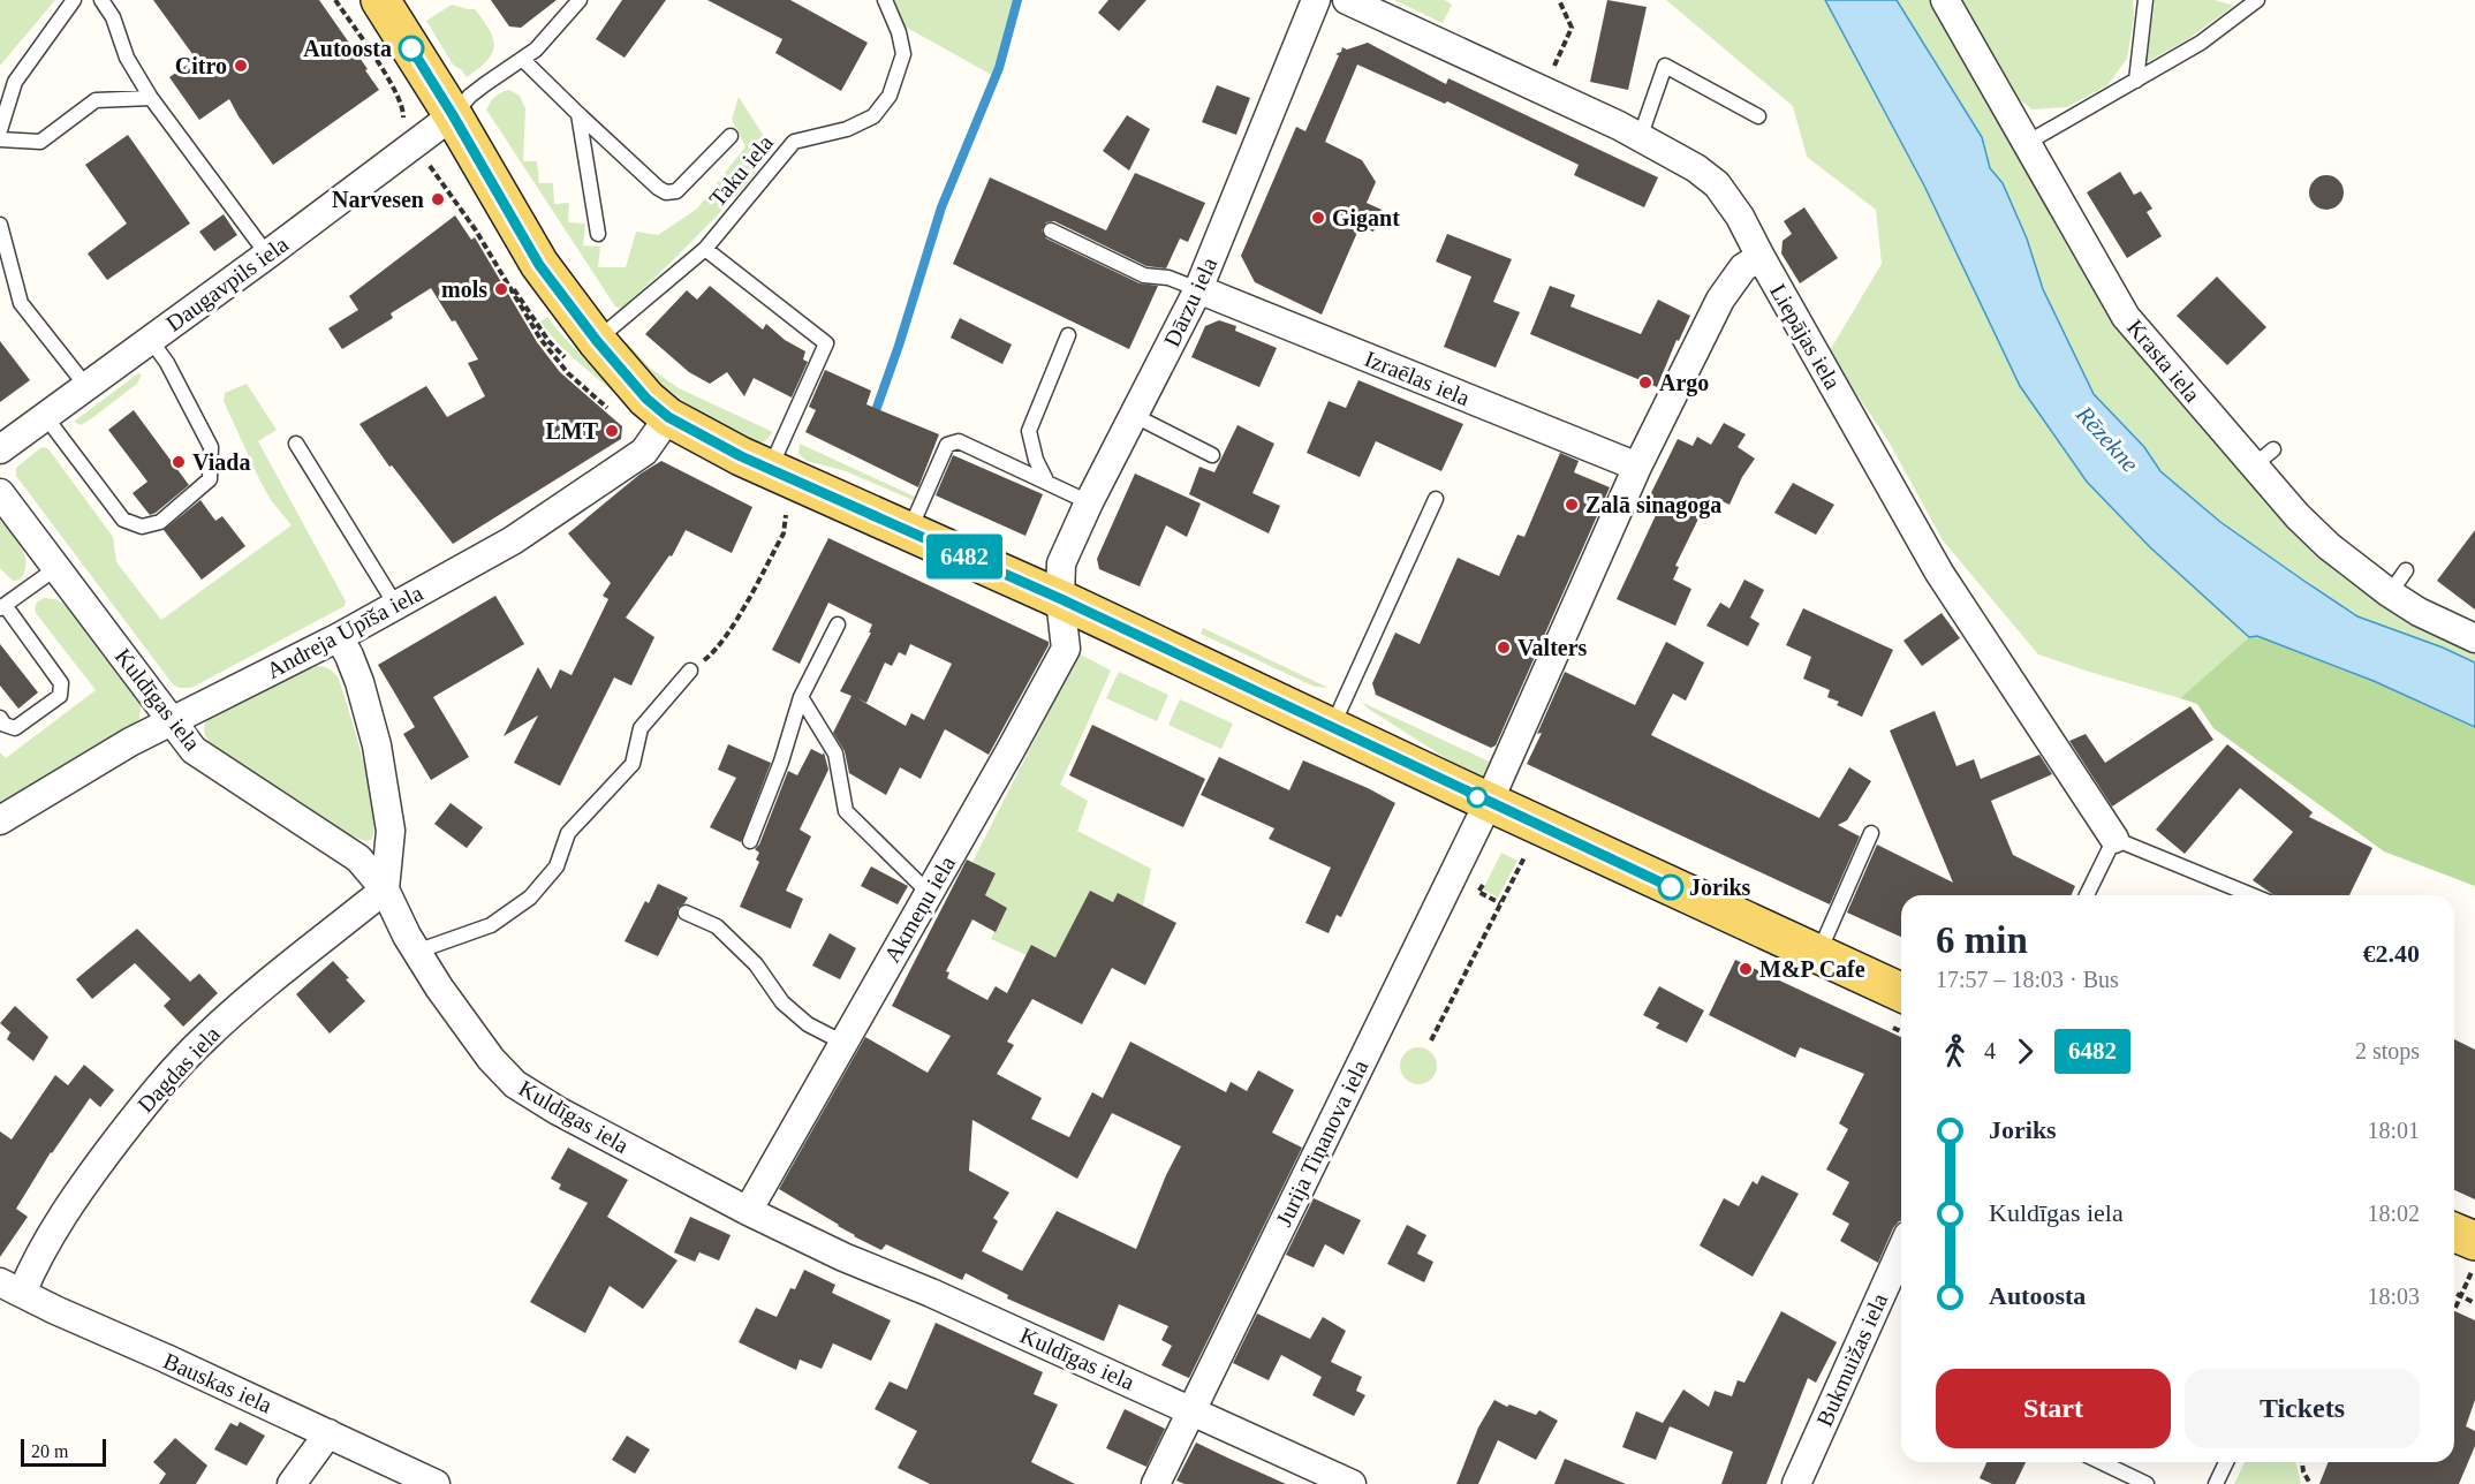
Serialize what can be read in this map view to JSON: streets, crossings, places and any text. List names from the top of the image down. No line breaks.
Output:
{"streets":{"street":["Daugavpils iela","Dārzu iela","Liepājas iela","Krasta iela","Izraēlas iela","Andreja Upīša iela","Kuldīgas iela","Akmeņu iela","Dagdas iela","Jurija Tiņanova iela","Bukmuižas iela","Bauskas iela"],"lane":["Taku iela"]},"crossings":[["Dārzu iela","Izraēlas iela"],["Dārzu iela","Akmeņu iela"],["Liepājas iela","Jurija Tiņanova iela"],["Izraēlas iela","Jurija Tiņanova iela"],["Andreja Upīša iela","Kuldīgas iela"],["Kuldīgas iela","Akmeņu iela"],["Kuldīgas iela","Dagdas iela"],["Kuldīgas iela","Jurija Tiņanova iela"],["Dagdas iela","Bauskas iela"]],"water":["Rēzekne"],"places":["Autoosta","Citro","Narvesen","Gigant","mols","Argo","LMT","Viada","Zalā sinagoga","Valters","Joriks","M&P Cafe"],"lines":["bus line 6482"],"scale_bar":"20 m","page":{"on_map":"6482","heading":["6 min","17:57 – 18:03 · Bus","€2.40"],"legs":["4","6482","2 stops"],"list":[{"name":"Joriks","value":"18:01"},{"name":"Kuldīgas iela","value":"18:02"},{"name":"Autoosta","value":"18:03"}],"buttons":["Start","Tickets"],"scale":"20 m"}}
